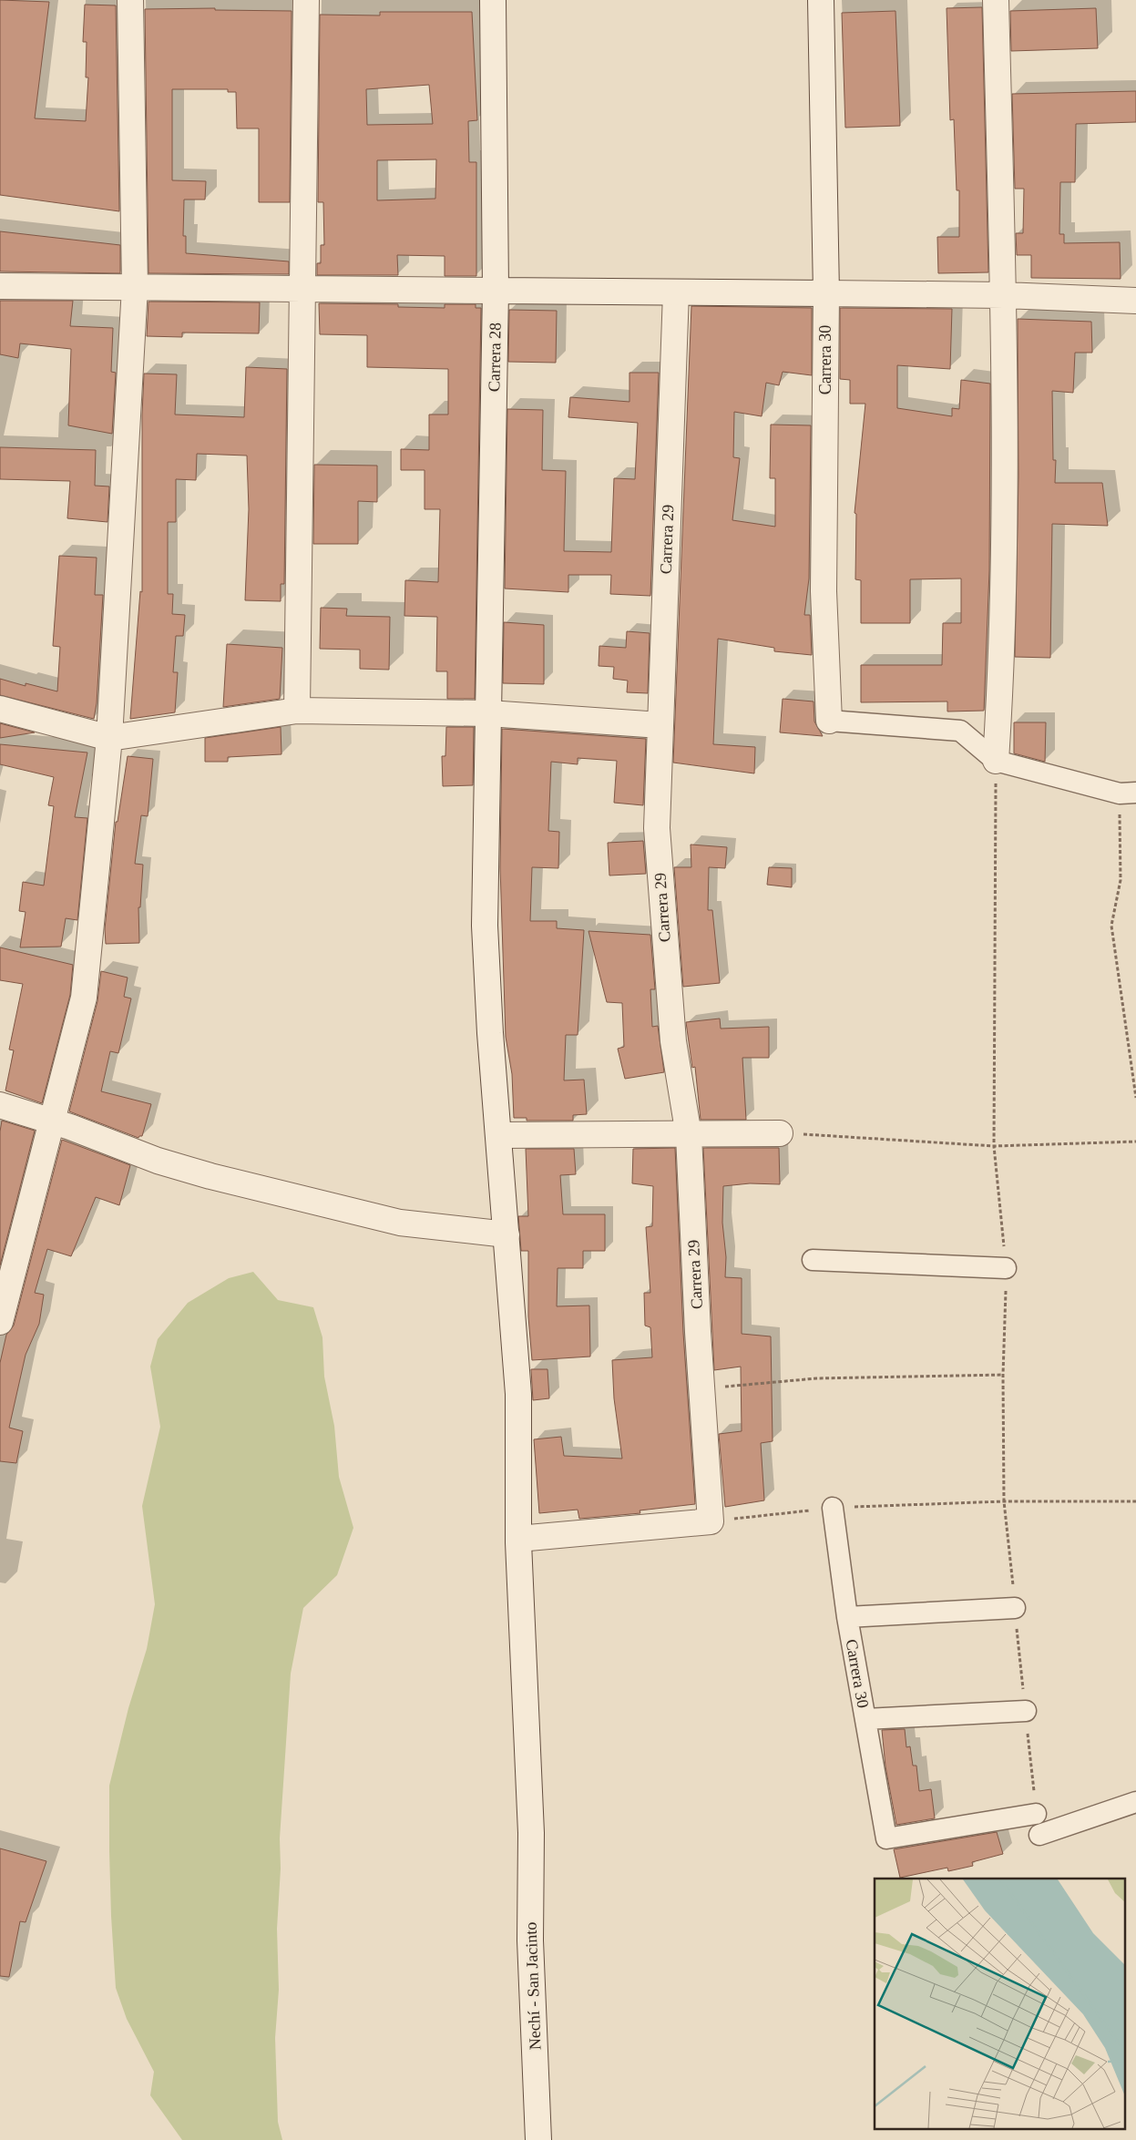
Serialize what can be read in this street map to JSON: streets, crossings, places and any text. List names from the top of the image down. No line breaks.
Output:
{"streets":{"street":["Carrera 28","Carrera 30","Carrera 29","Nechí - San Jacinto"]},"crossings":[["Carrera 28","Nechí - San Jacinto"]]}
